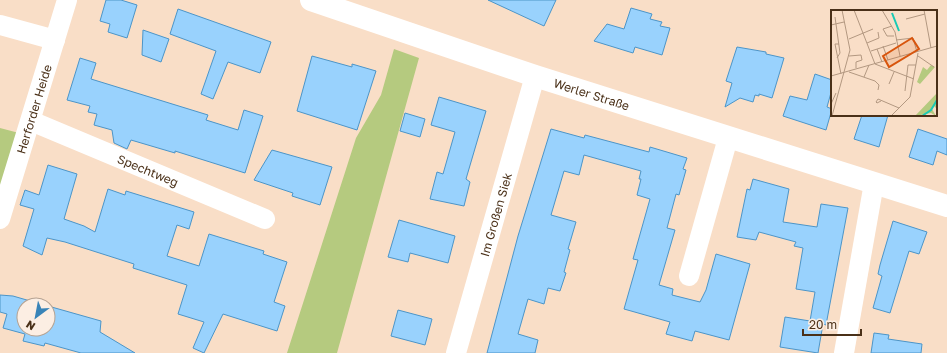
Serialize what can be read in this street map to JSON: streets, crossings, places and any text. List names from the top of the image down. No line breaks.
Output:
{"streets":{"main road":["Werler Straße"],"street":["Herforder Heide","Spechtweg","Im Großen Siek"]},"crossings":[["Werler Straße","Im Großen Siek"],["Herforder Heide","Spechtweg"]],"scale_bar":"20 m","north":"bottom left"}
